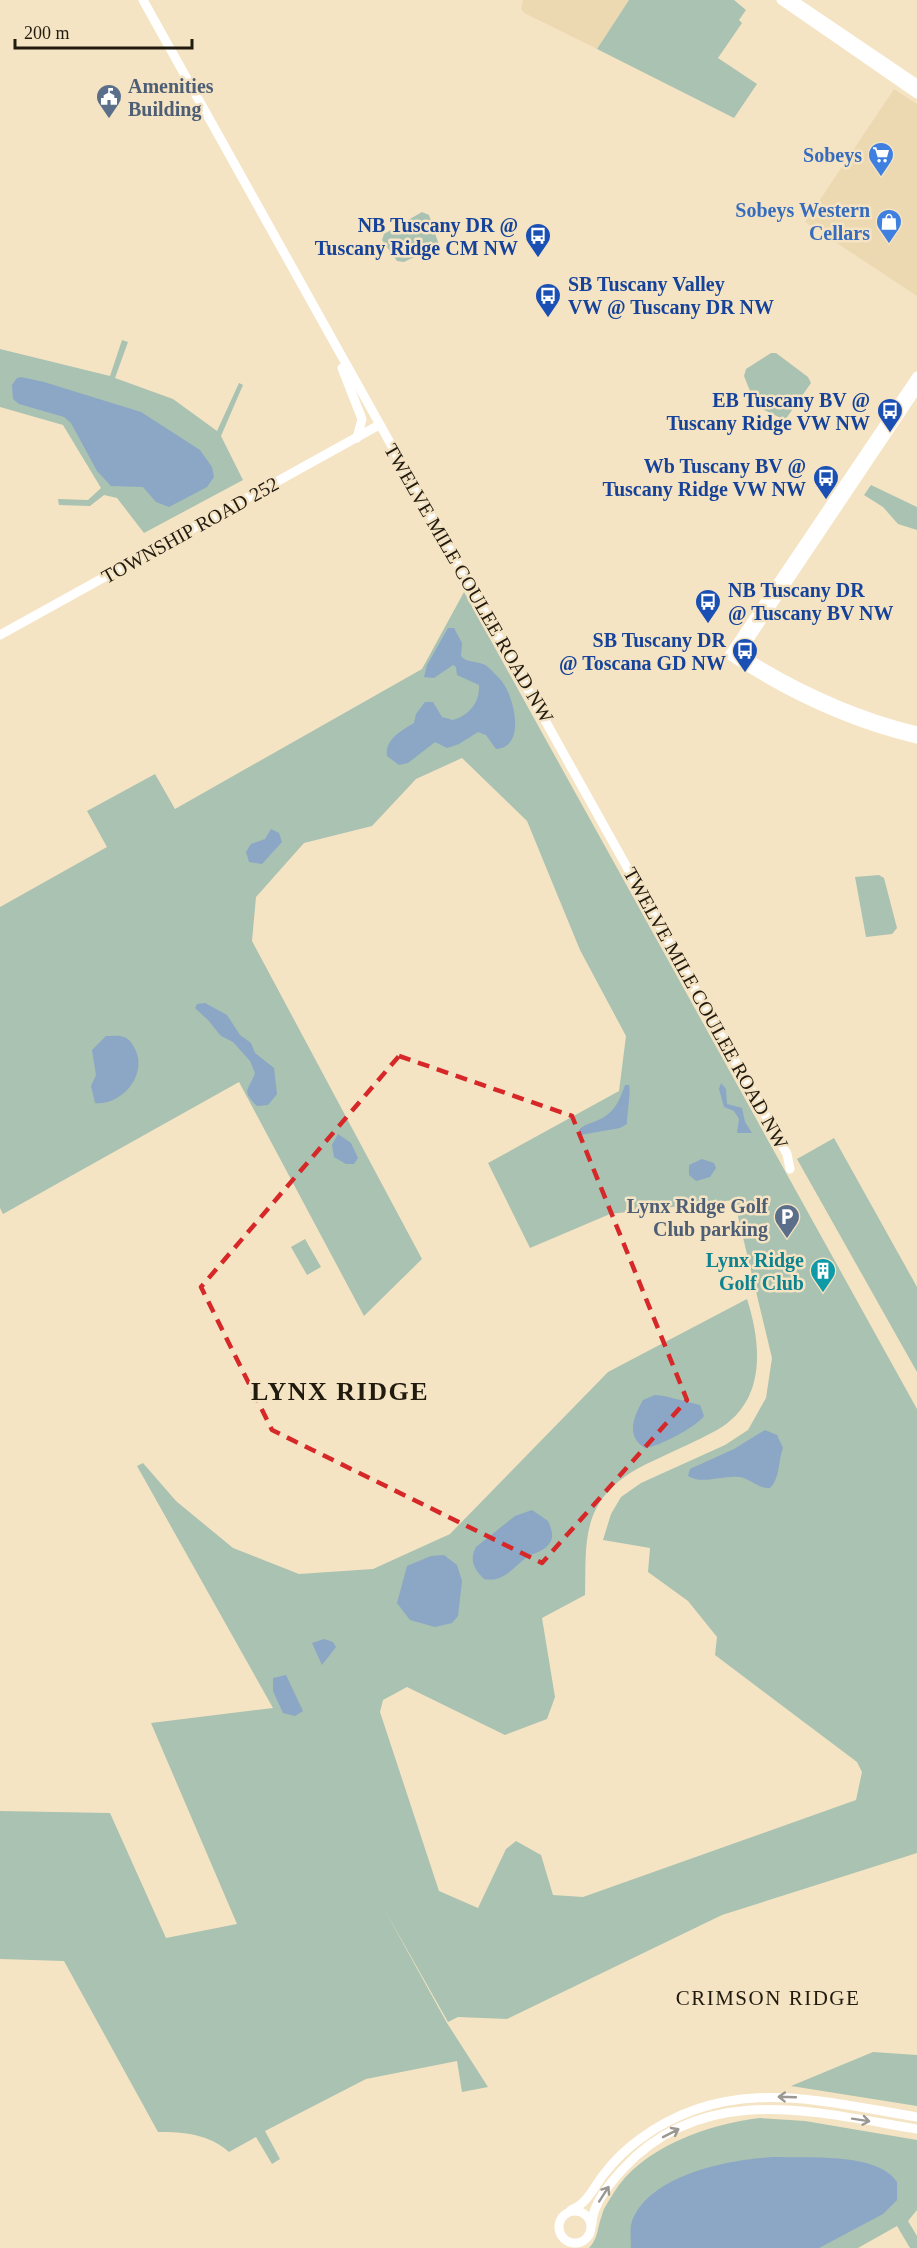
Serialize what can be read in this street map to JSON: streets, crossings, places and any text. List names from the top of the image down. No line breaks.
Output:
{"streets":{"street":["TOWNSHIP ROAD 252","TWELVE MILE COULEE ROAD NW"]},"crossings":[["TOWNSHIP ROAD 252","TWELVE MILE COULEE ROAD NW"]],"districts":["LYNX RIDGE","CRIMSON RIDGE"],"places":{"public building":["Amenities Building"],"supermarket":["Sobeys"],"shop":["Sobeys Western Cellars"],"bus stop":["NB Tuscany DR @ Tuscany Ridge CM NW","SB Tuscany Valley VW @ Tuscany DR NW","EB Tuscany BV @ Tuscany Ridge VW NW","Wb Tuscany BV @ Tuscany Ridge VW NW","NB Tuscany DR @ Tuscany BV NW","SB Tuscany DR @ Toscana GD NW"],"parking":["Lynx Ridge Golf Club parking"],"building":["Lynx Ridge Golf Club"]},"scale_bar":"200 m"}
